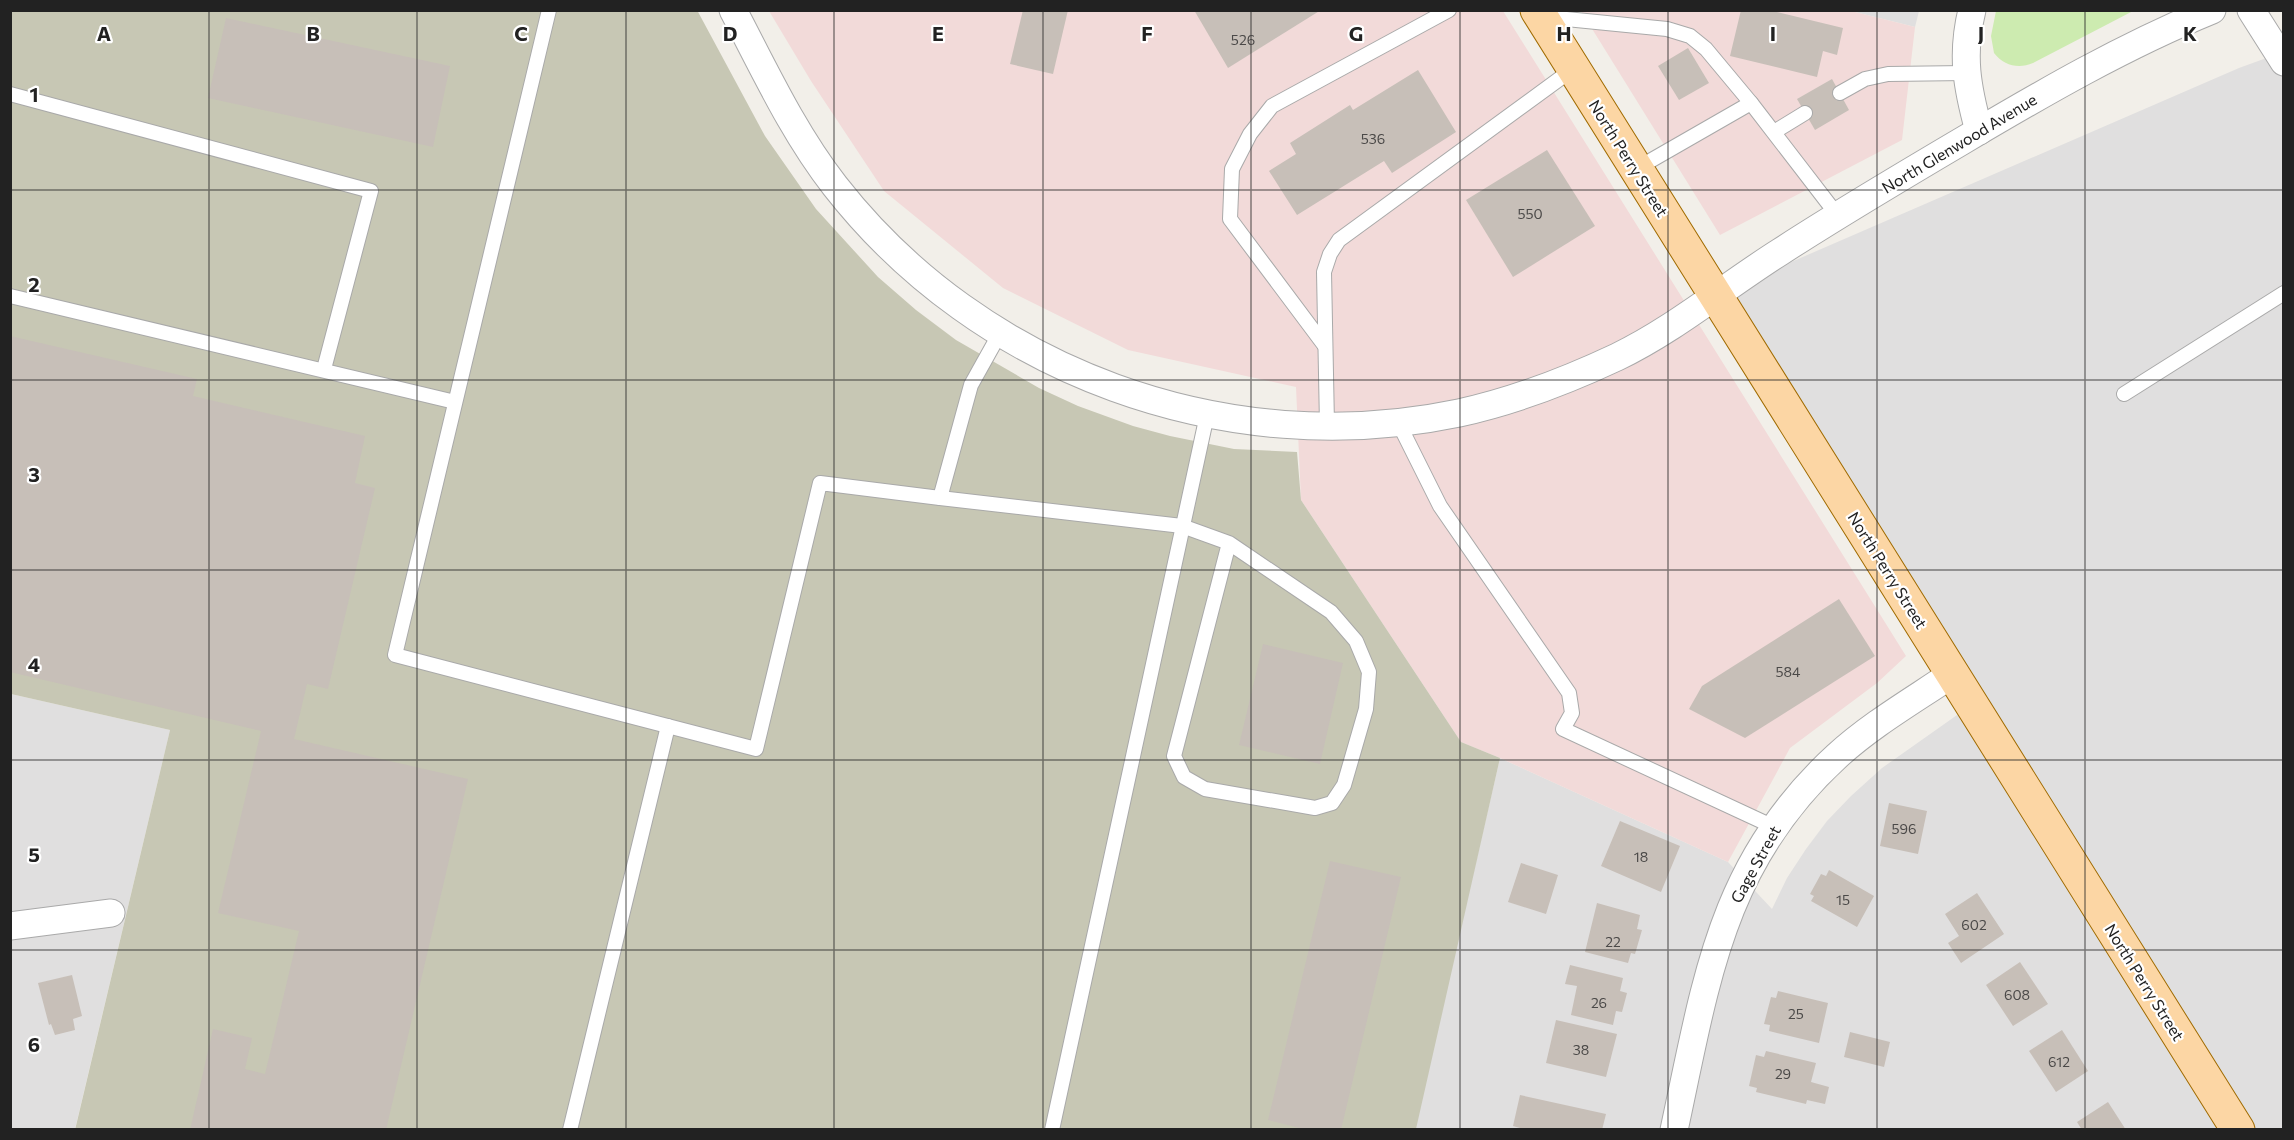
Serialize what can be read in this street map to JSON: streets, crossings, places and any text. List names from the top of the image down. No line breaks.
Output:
{"streets":{"main road":["North Perry Street"],"street":["North Glenwood Avenue","Gage Street"]},"crossings":[["North Glenwood Avenue","North Perry Street"],["North Perry Street","Gage Street"]],"house_numbers":["526","536","550","584","596","18","15","602","22","608","26","25","38","612","29"],"grid":{"columns":["A","B","C","D","E","F","G","H","I","J","K"],"rows":["1","2","3","4","5","6"]}}
